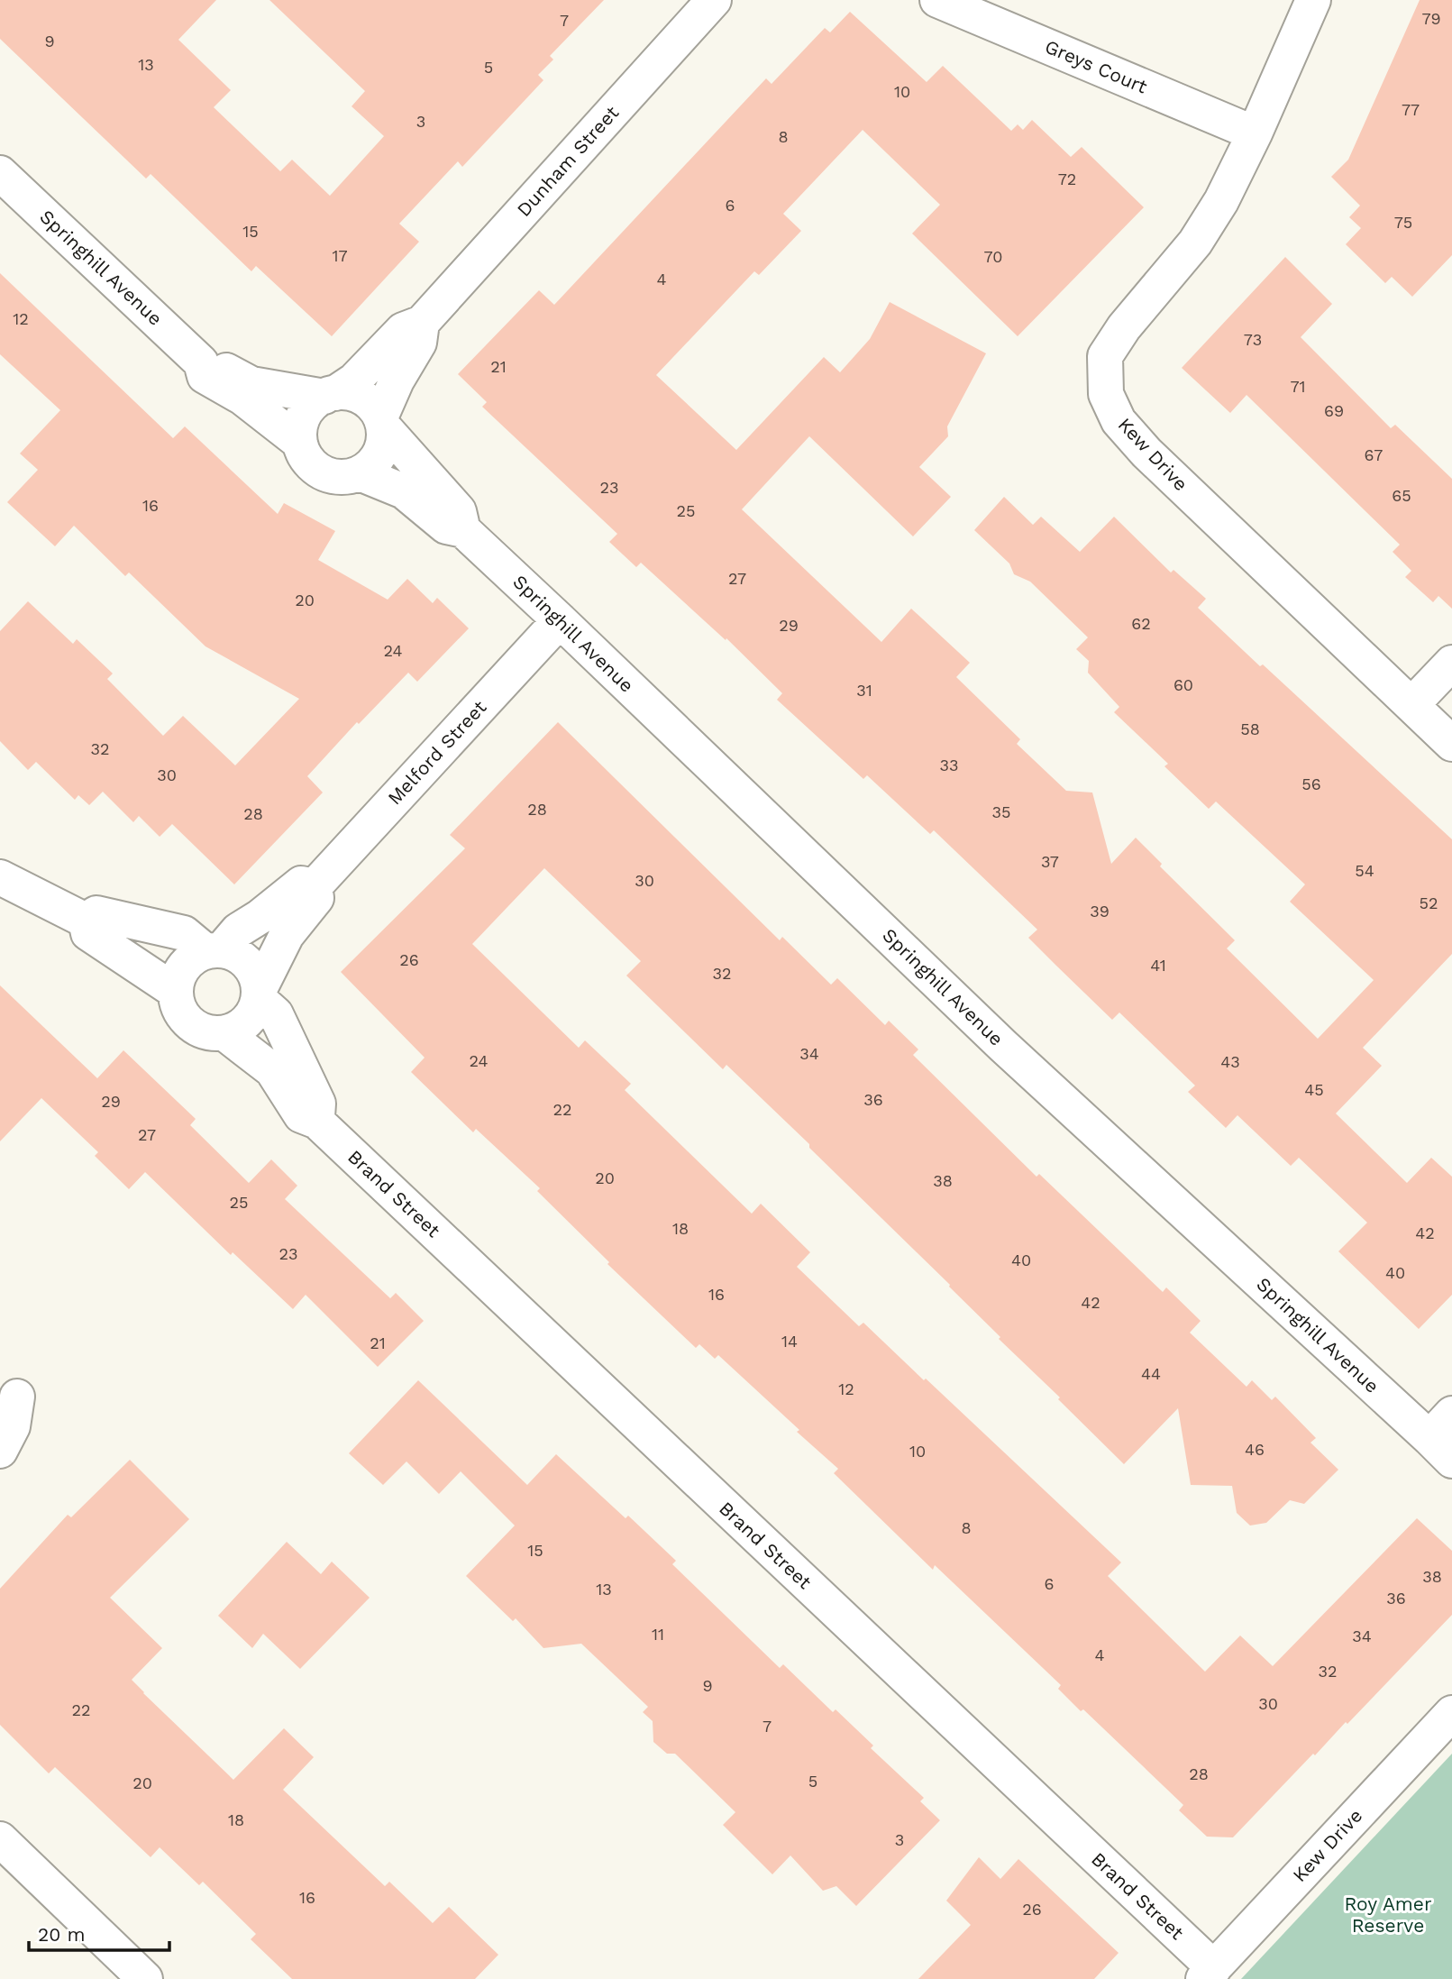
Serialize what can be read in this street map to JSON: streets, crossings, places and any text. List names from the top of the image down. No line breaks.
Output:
{"streets":{"street":["Greys Court","Dunham Street","Springhill Avenue","Kew Drive","Melford Street","Brand Street"]},"crossings":[["Greys Court","Kew Drive"],["Dunham Street","Springhill Avenue"],["Springhill Avenue","Melford Street"],["Kew Drive","Brand Street"],["Melford Street","Brand Street"]],"parks":["Roy Amer Reserve"],"house_numbers":["79","7","9","13","5","10","77","3","8","72","6","75","15","17","70","4","12","73","21","71","69","67","23","65","16","25","27","20","62","29","24","60","31","58","32","33","30","56","28","35","28","37","54","30","52","39","26","41","32","34","24","43","45","36","29","22","27","20","38","25","18","42","23","40","40","16","42","14","21","44","12","46","10","8","15","38","6","13","36","11","34","4","32","9","30","22","7","28","5","20","18","3","16","26"],"scale_bar":"20 m"}
